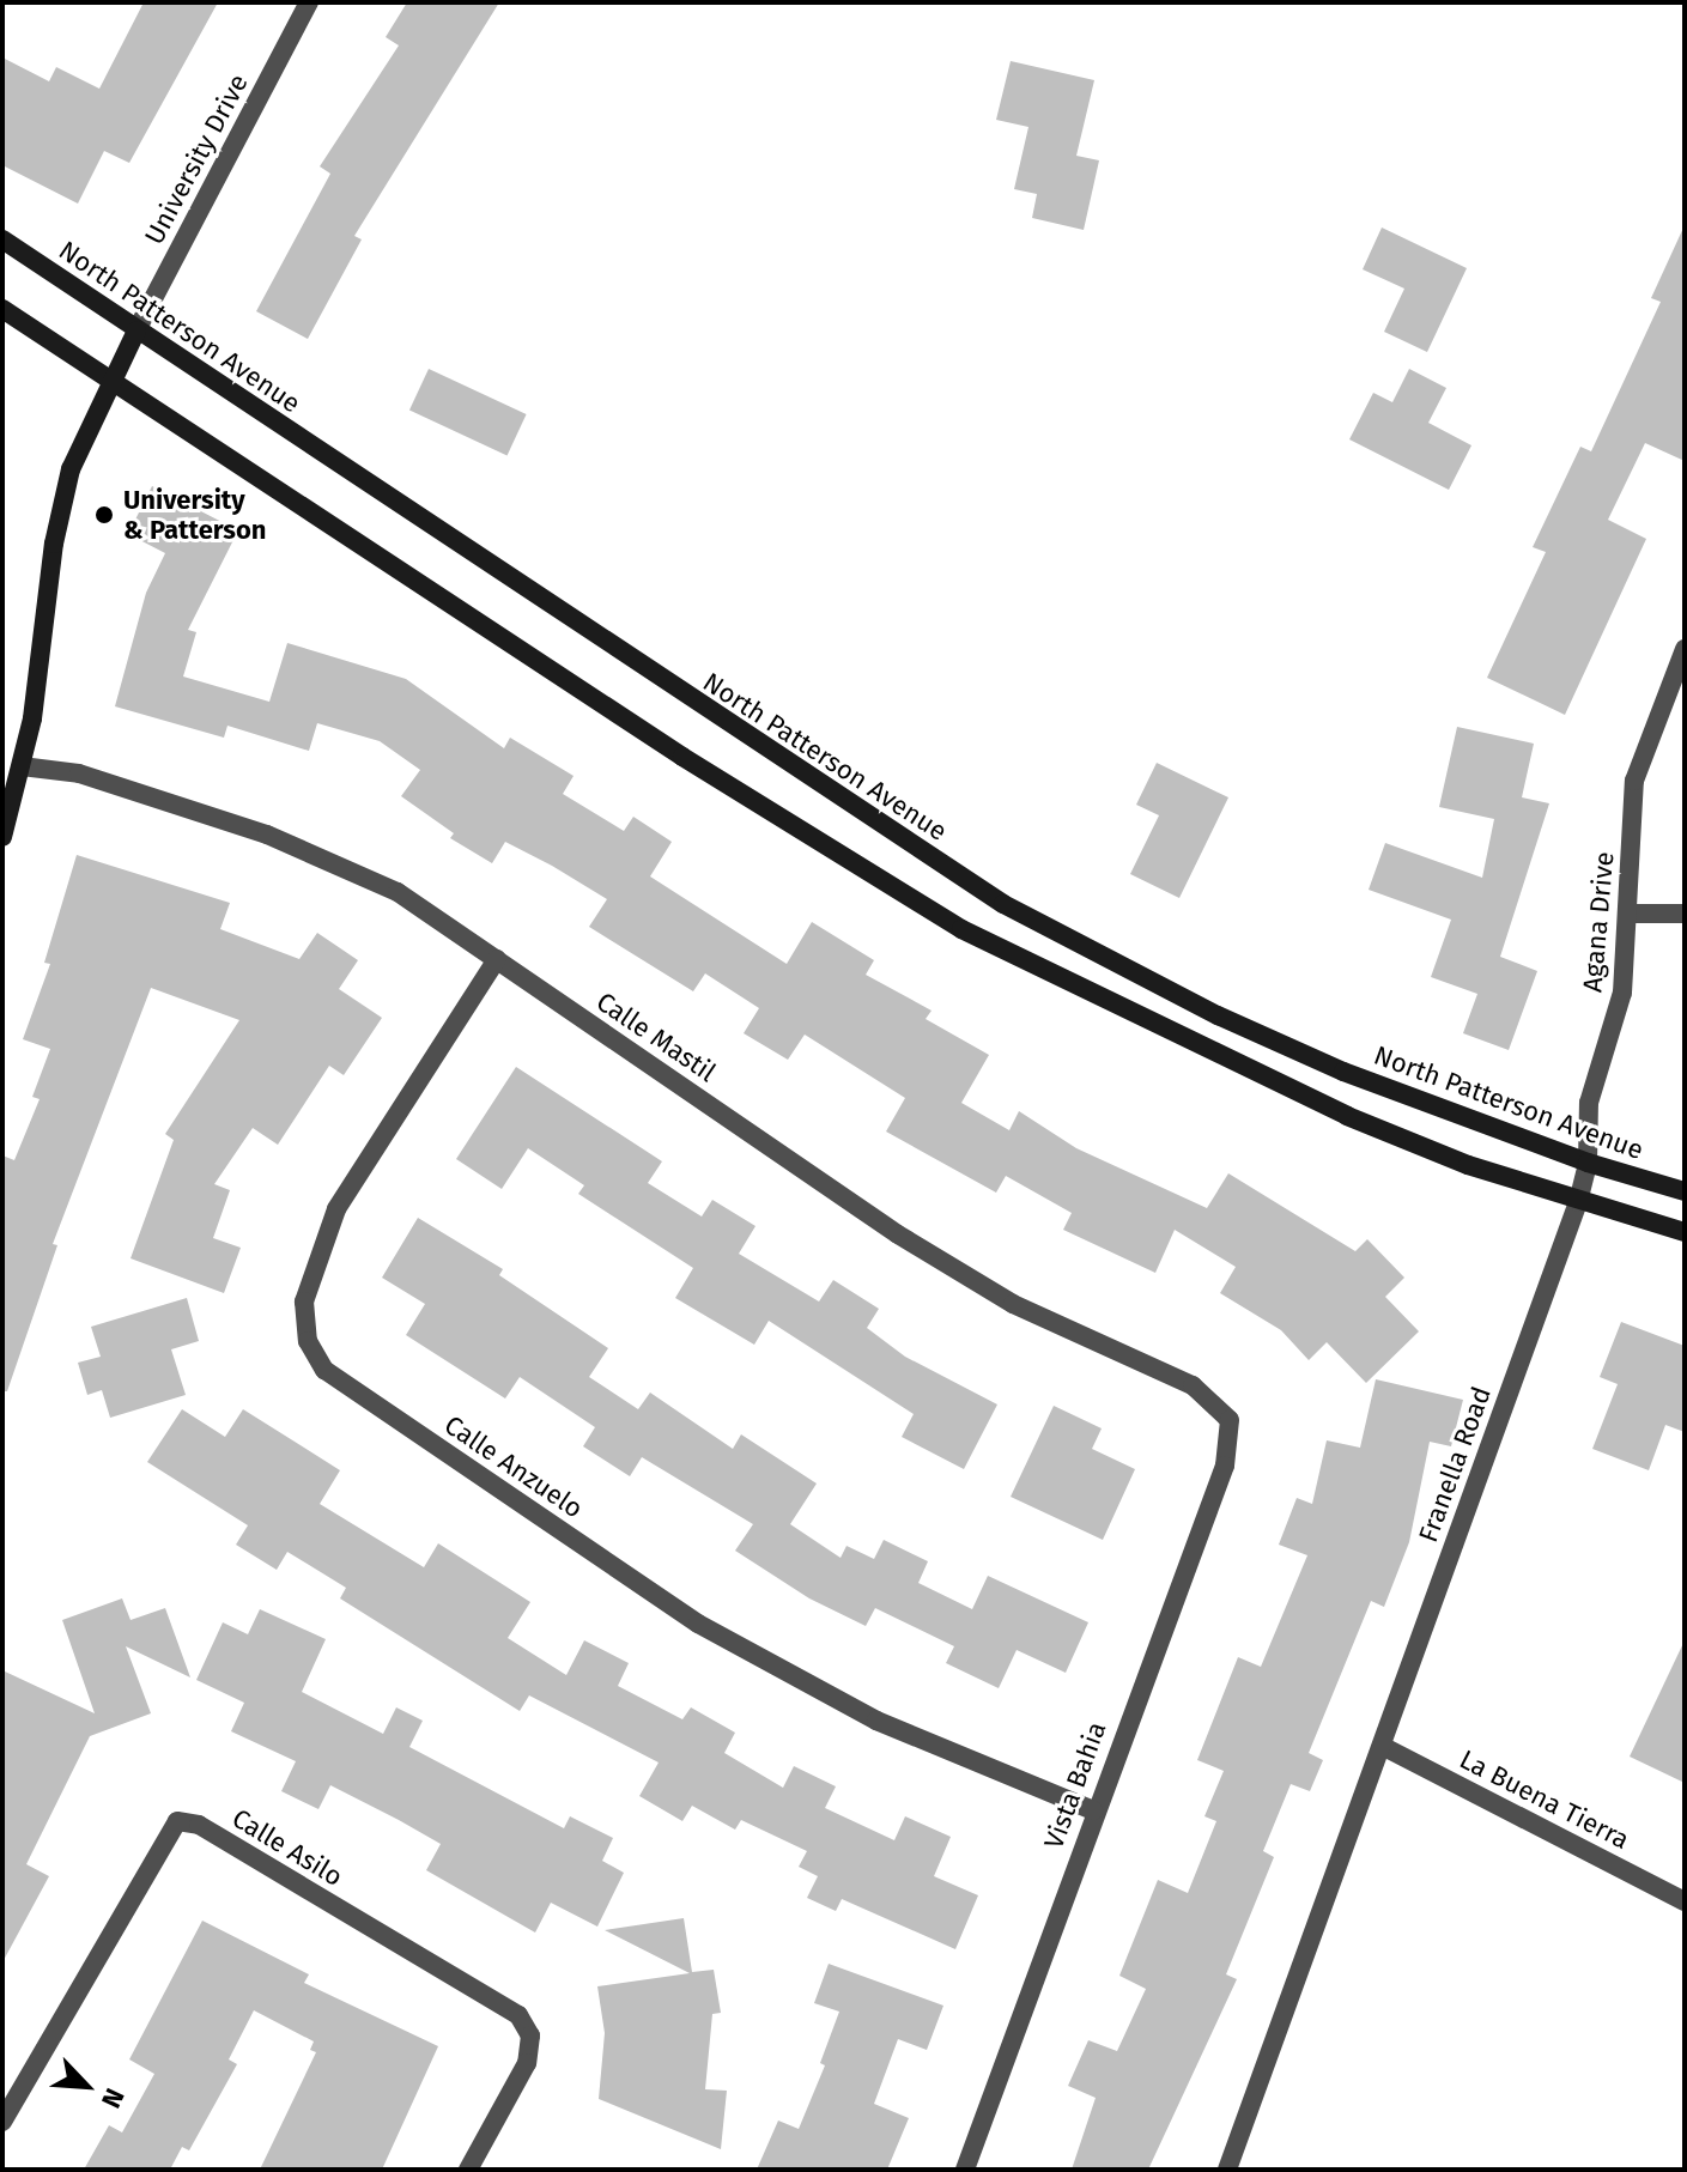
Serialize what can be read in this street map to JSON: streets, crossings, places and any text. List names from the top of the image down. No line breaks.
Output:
{"streets":{"main road":["University Drive","North Patterson Avenue"],"street":["Agana Drive","Calle Mastil","Franella Road","Calle Anzuelo","Vista Bahia","La Buena Tierra","Calle Asilo"]},"crossings":[["University Drive","North Patterson Avenue"],["University Drive","Calle Mastil"],["North Patterson Avenue","Agana Drive"],["Agana Drive","Franella Road"],["Calle Mastil","Calle Anzuelo"],["Calle Mastil","Vista Bahia"],["Franella Road","La Buena Tierra"],["Calle Anzuelo","Vista Bahia"]],"places":["University & Patterson"],"north":"bottom right"}
